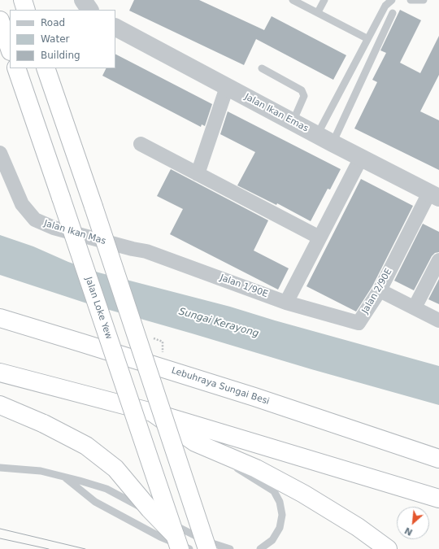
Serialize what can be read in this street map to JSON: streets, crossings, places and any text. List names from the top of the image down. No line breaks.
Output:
{"streets":{"highway":["Jalan Loke Yew","Lebuhraya Sungai Besi"],"street":["Jalan Ikan Emas","Jalan Ikan Mas","Jalan 1/90E","Jalan 2/90E"]},"crossings":[["Jalan Ikan Emas","Jalan 2/90E"],["Jalan Ikan Mas","Jalan 1/90E"],["Jalan 1/90E","Jalan 2/90E"]],"water":["Sungai Kerayong"],"legend":["Road","Water","Building"],"north":"bottom left"}
